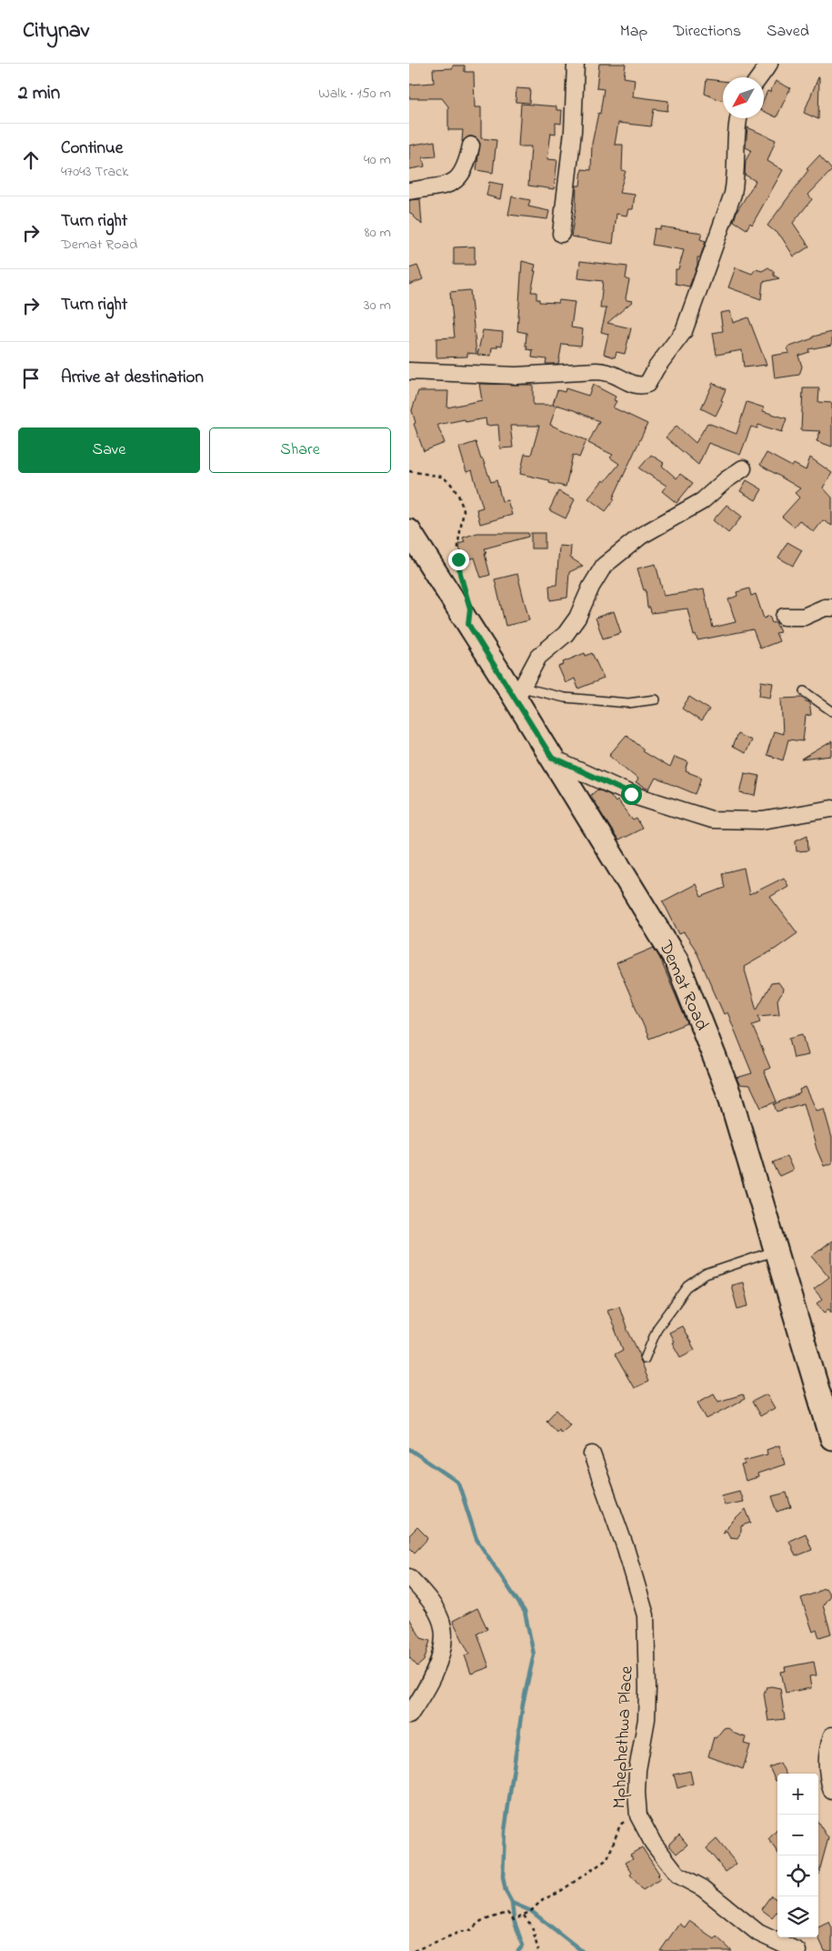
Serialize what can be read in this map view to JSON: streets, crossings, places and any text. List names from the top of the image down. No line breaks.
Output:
{"streets":{"street":["Demat Road","Mphephethwa Place"]},"north":"bottom left","page":{"header":"Citynav","nav":["Map","Directions","Saved"],"heading":["2 min","Walk · 150 m"],"list":[["Continue","47043 Track","40 m"],["Turn right","Demat Road","80 m"],["Turn right","30 m"],"Arrive at destination"],"buttons":["Save","Share"],"map_buttons":["+","−"]}}
